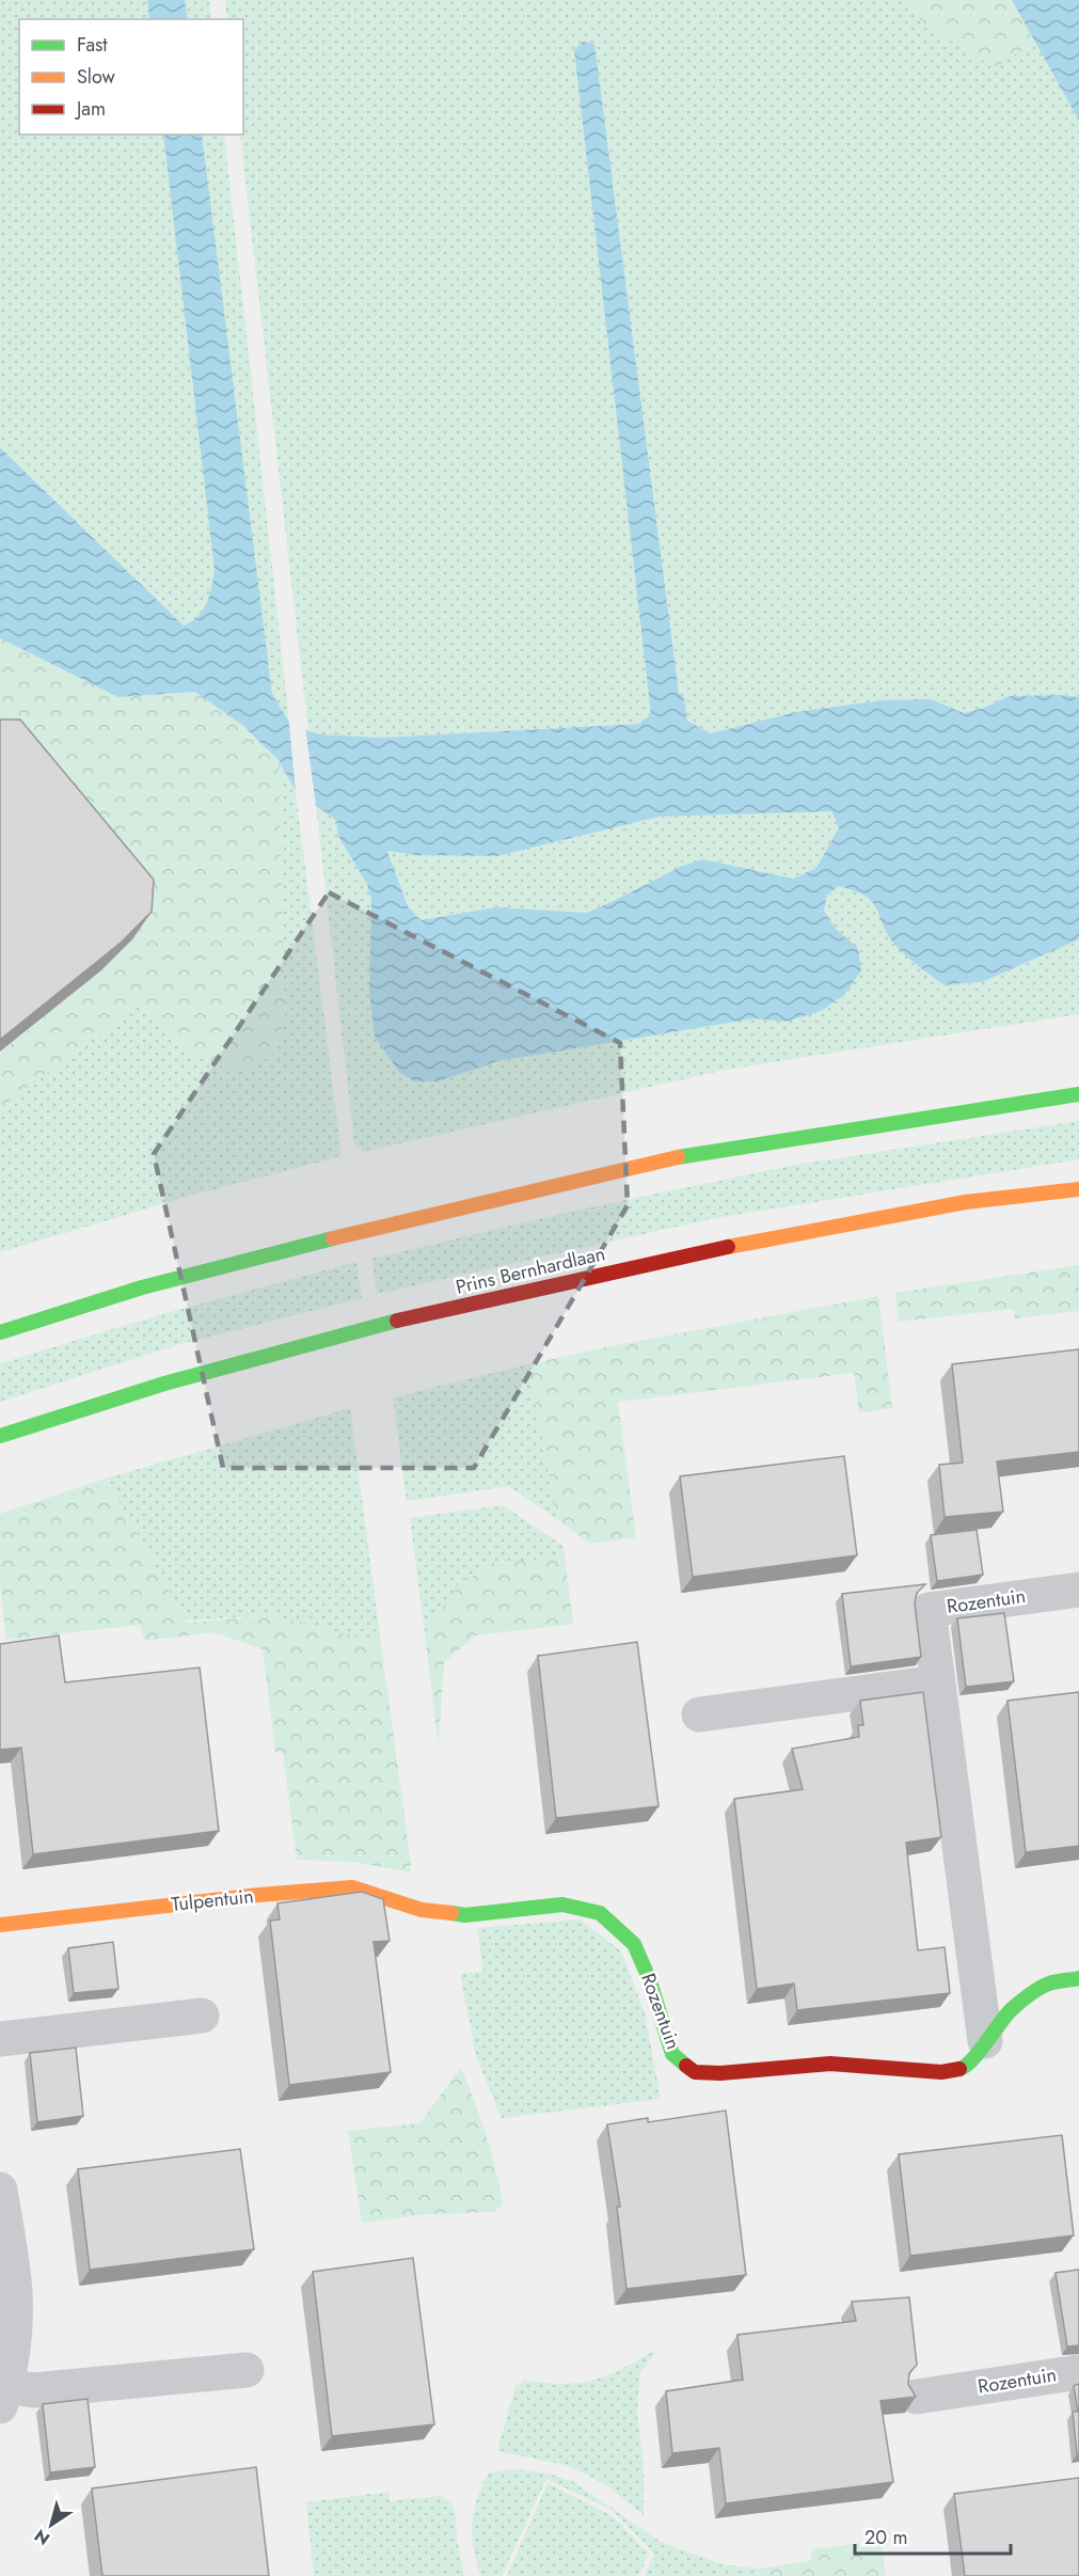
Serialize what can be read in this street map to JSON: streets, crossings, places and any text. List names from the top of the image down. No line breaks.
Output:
{"streets":{"main road":["Prins Bernhardlaan","Rozentuin","Tulpentuin"]},"crossings":[["Rozentuin","Tulpentuin"]],"legend":["Fast","Slow","Jam"],"scale_bar":"20 m","north":"bottom left"}
